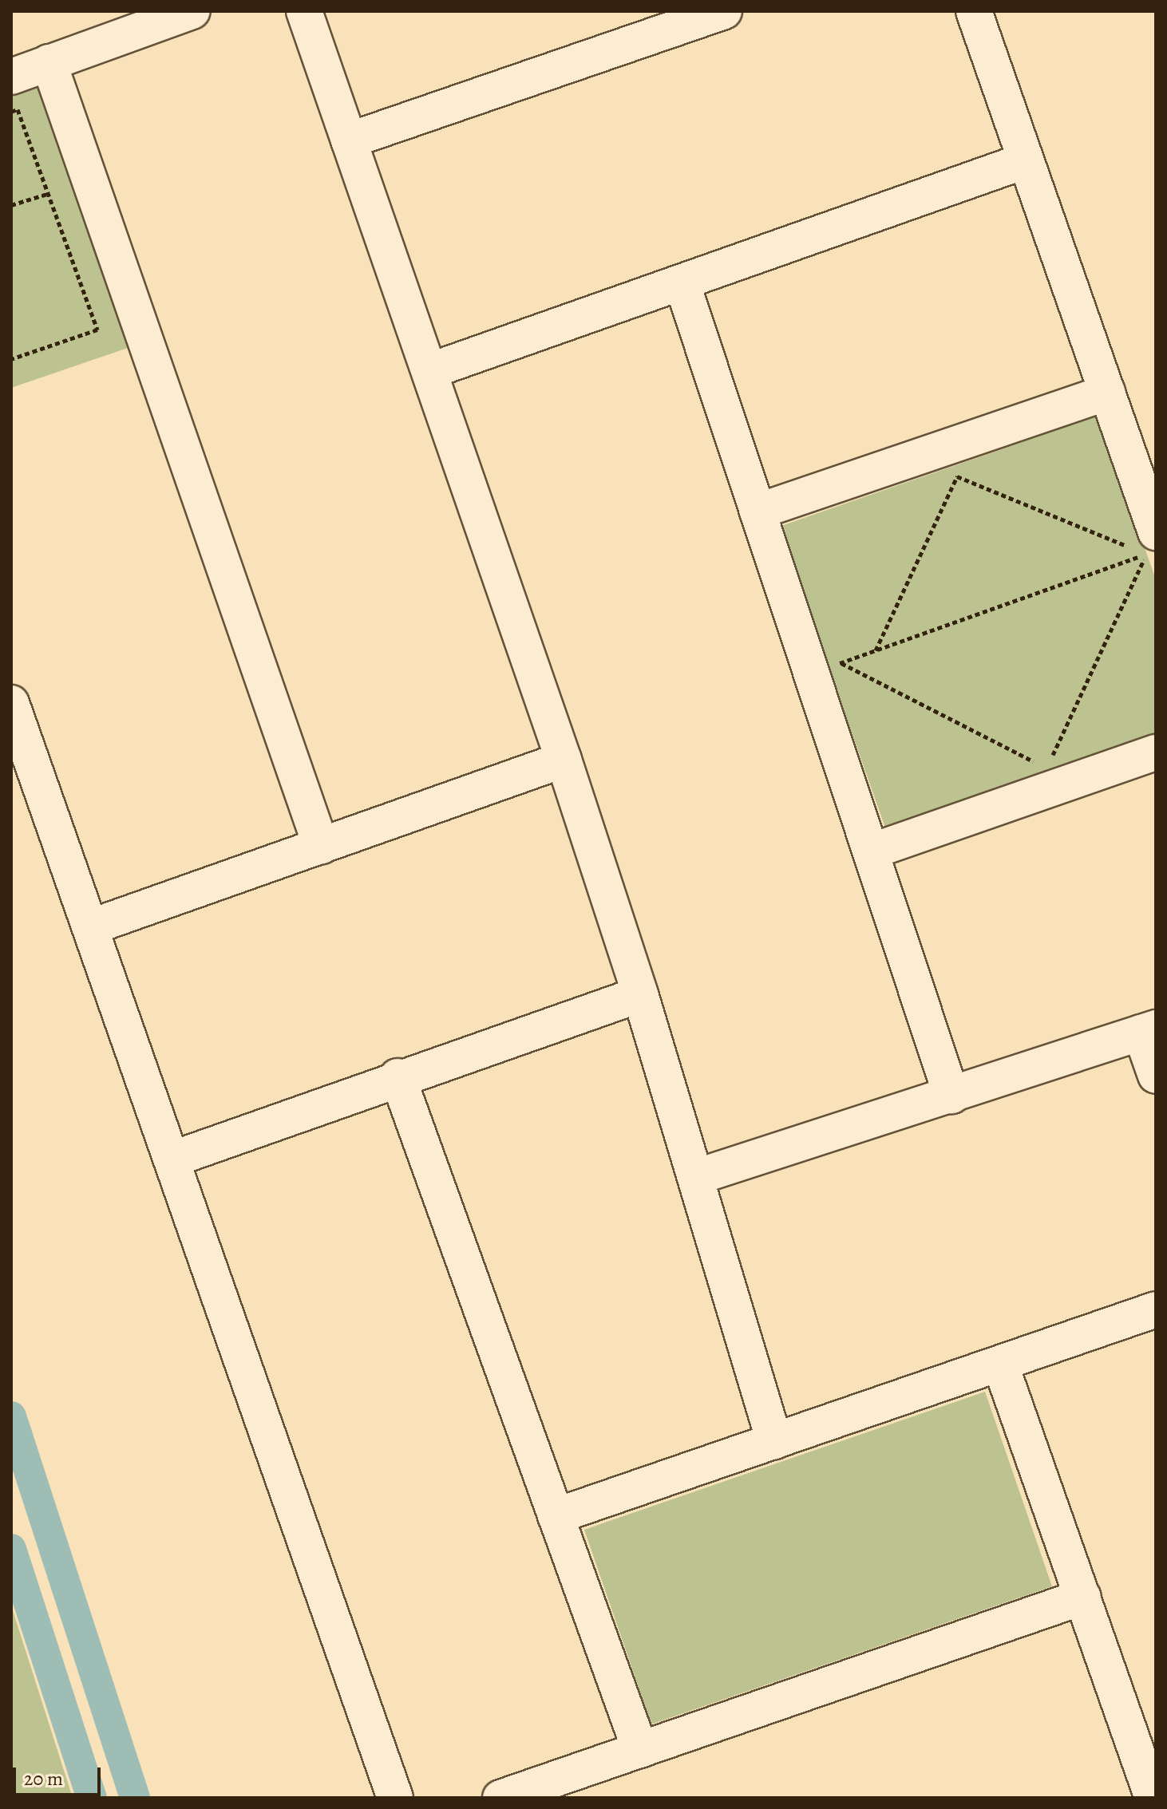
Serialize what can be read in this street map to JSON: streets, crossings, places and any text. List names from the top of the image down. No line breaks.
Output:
{"scale_bar":"20 m"}
